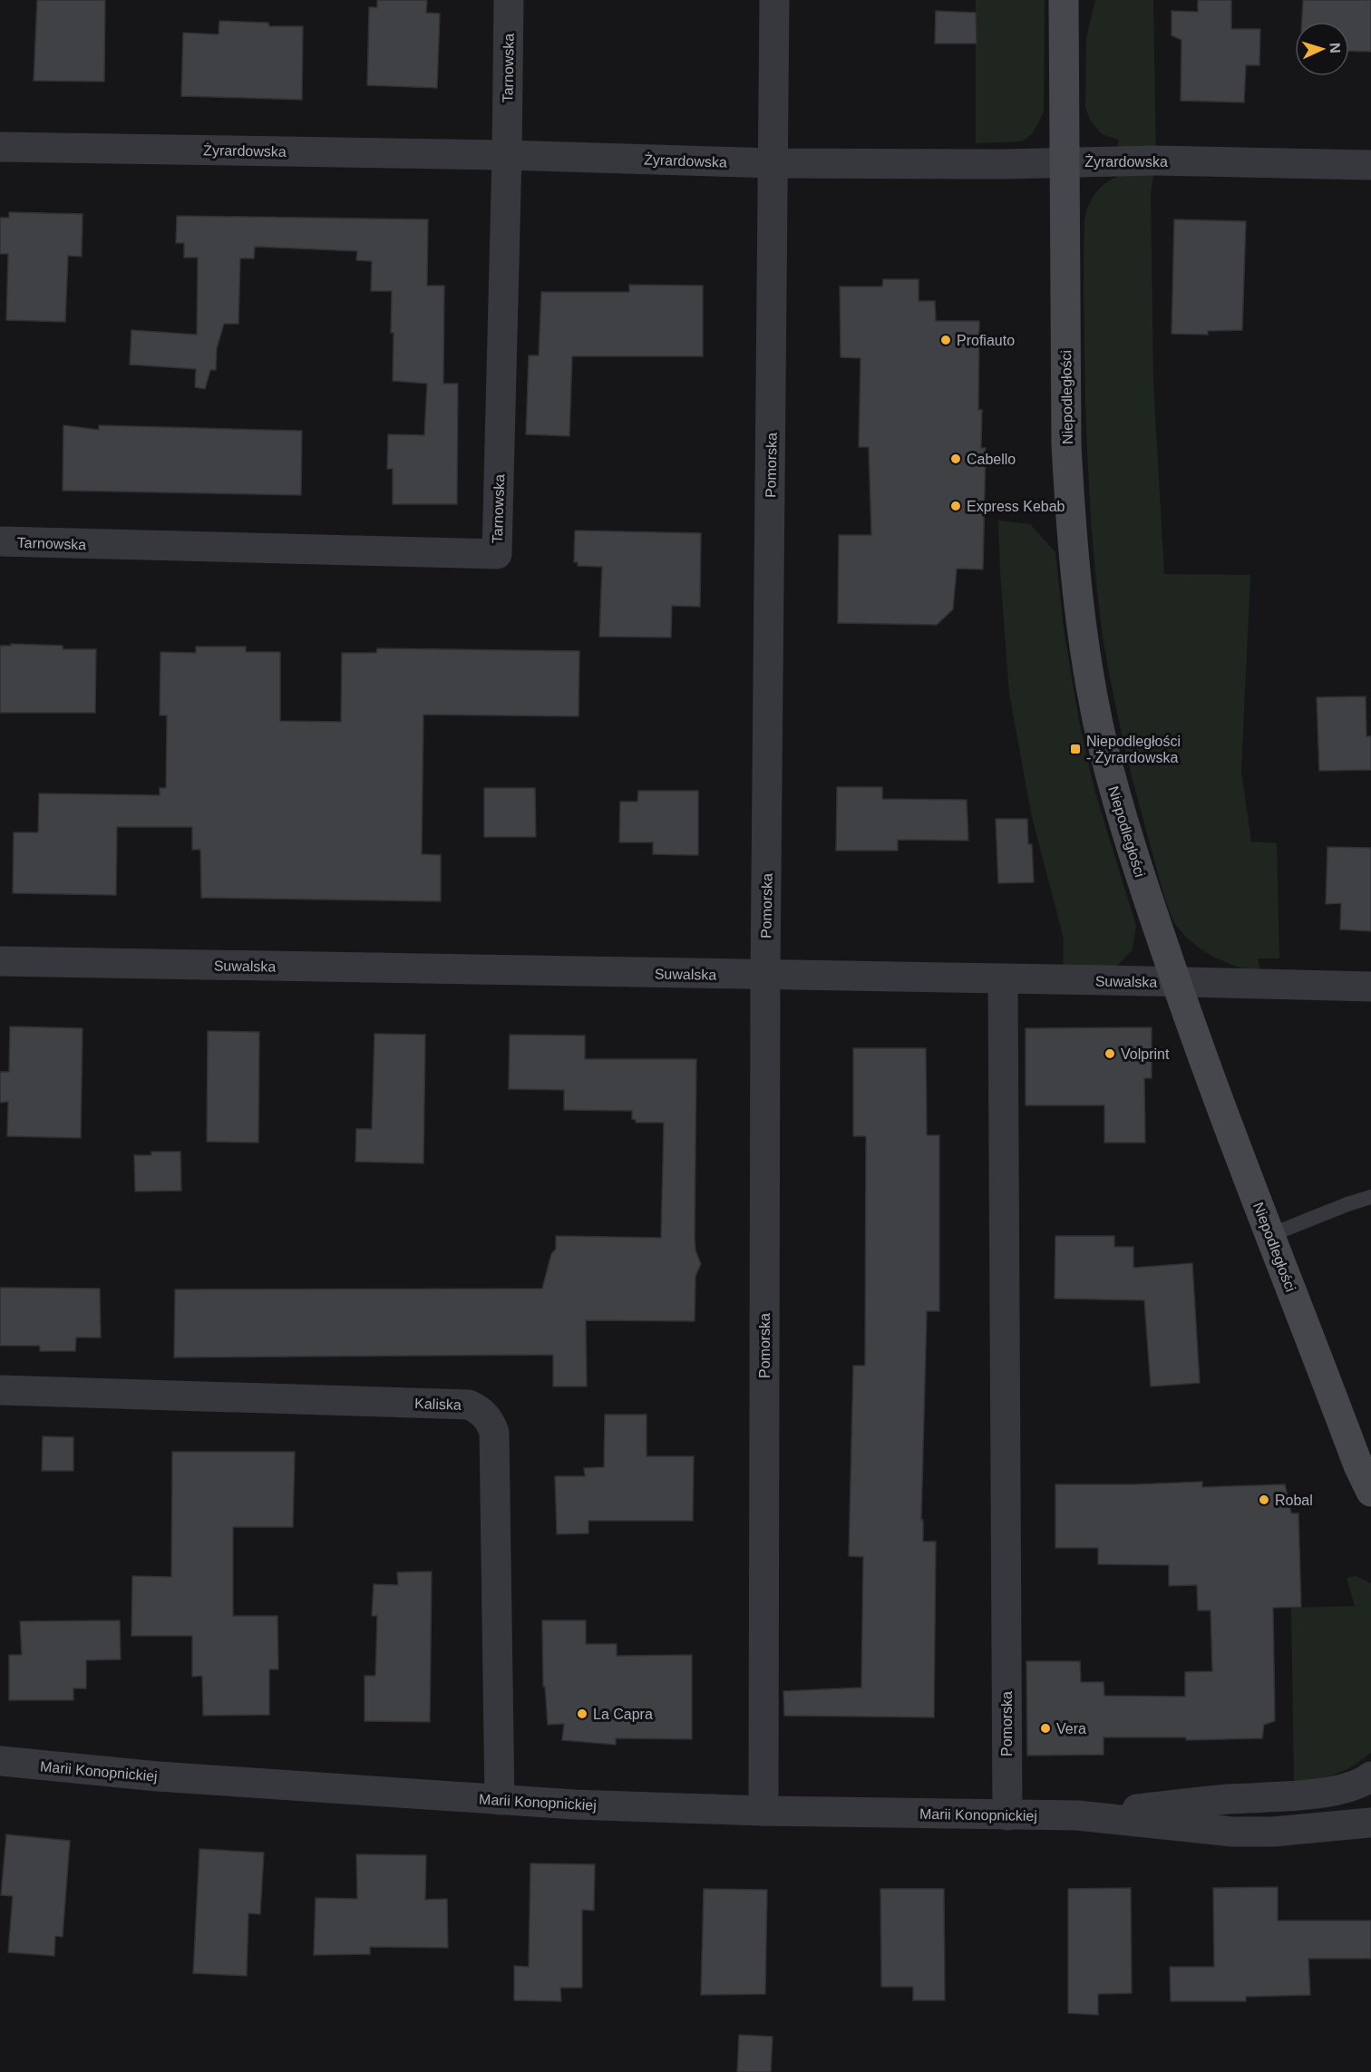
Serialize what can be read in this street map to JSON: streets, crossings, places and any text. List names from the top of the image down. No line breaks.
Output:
{"streets":{"street":["Tarnowska","Żyrardowska","Niepodległości","Pomorska","Suwalska","Kaliska","Marii Konopnickiej"]},"crossings":[["Tarnowska","Żyrardowska"],["Żyrardowska","Niepodległości"],["Żyrardowska","Pomorska"],["Niepodległości","Suwalska"],["Pomorska","Suwalska"],["Pomorska","Marii Konopnickiej"],["Kaliska","Marii Konopnickiej"]],"places":{"other":["Profiauto","Cabello","Express Kebab","Volprint","Robal","La Capra","Vera"],"transit":["Niepodległości - Żyrardowska"]},"north":"right"}
